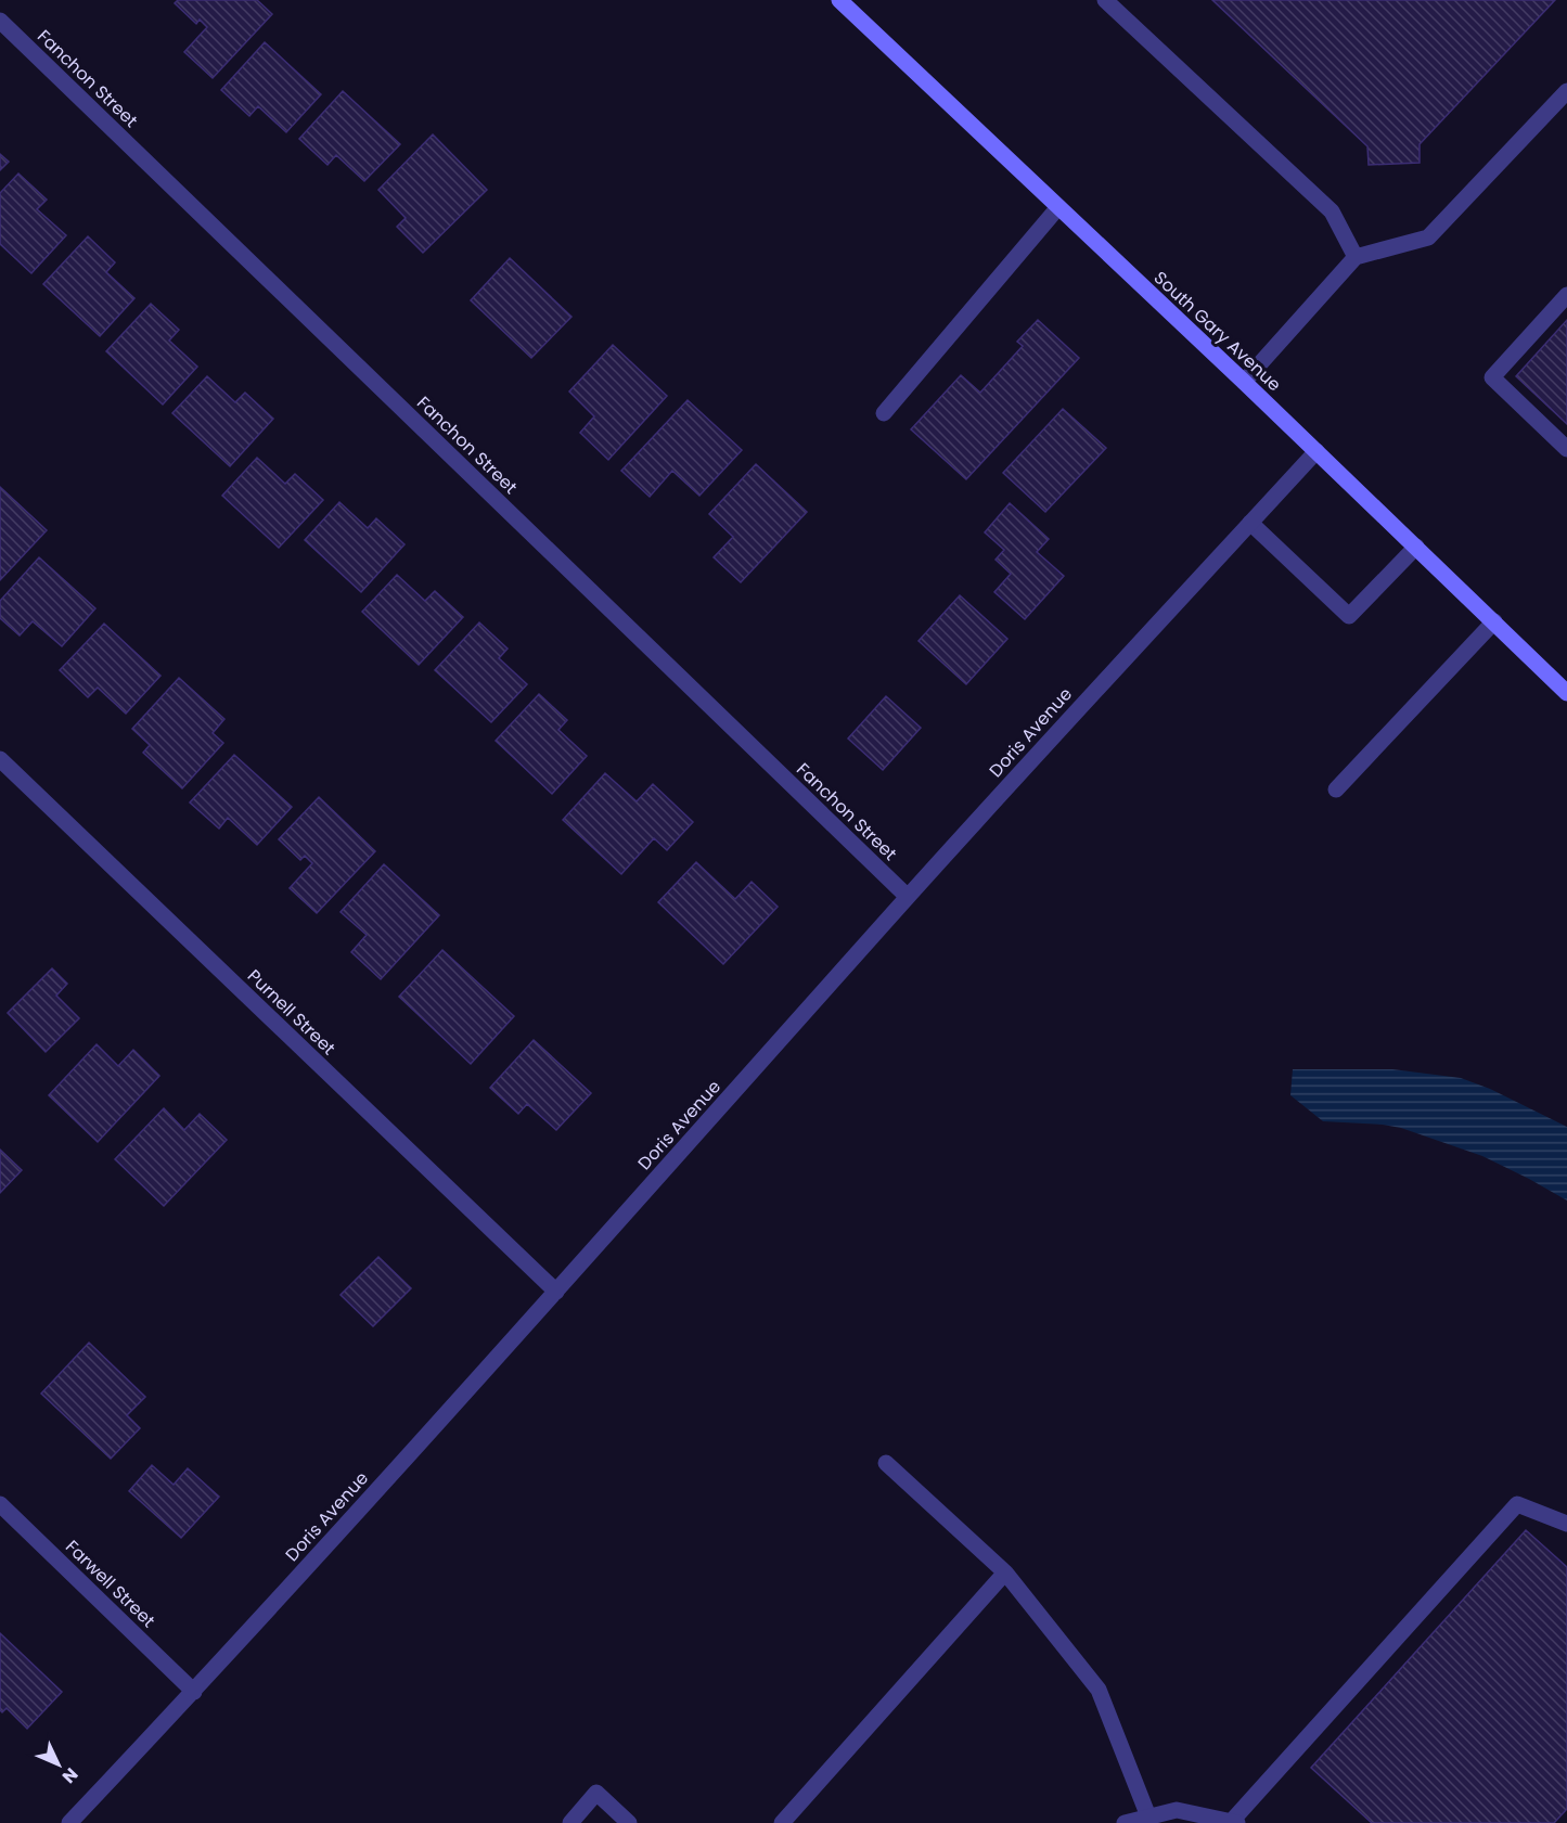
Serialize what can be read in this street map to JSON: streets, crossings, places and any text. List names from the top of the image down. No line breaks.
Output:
{"streets":{"main road":["South Gary Avenue"],"street":["Fanchon Street","Doris Avenue","Purnell Street","Farwell Street"]},"crossings":[["Fanchon Street","Doris Avenue"],["South Gary Avenue","Doris Avenue"],["Doris Avenue","Purnell Street"],["Doris Avenue","Farwell Street"]],"north":"bottom right"}
